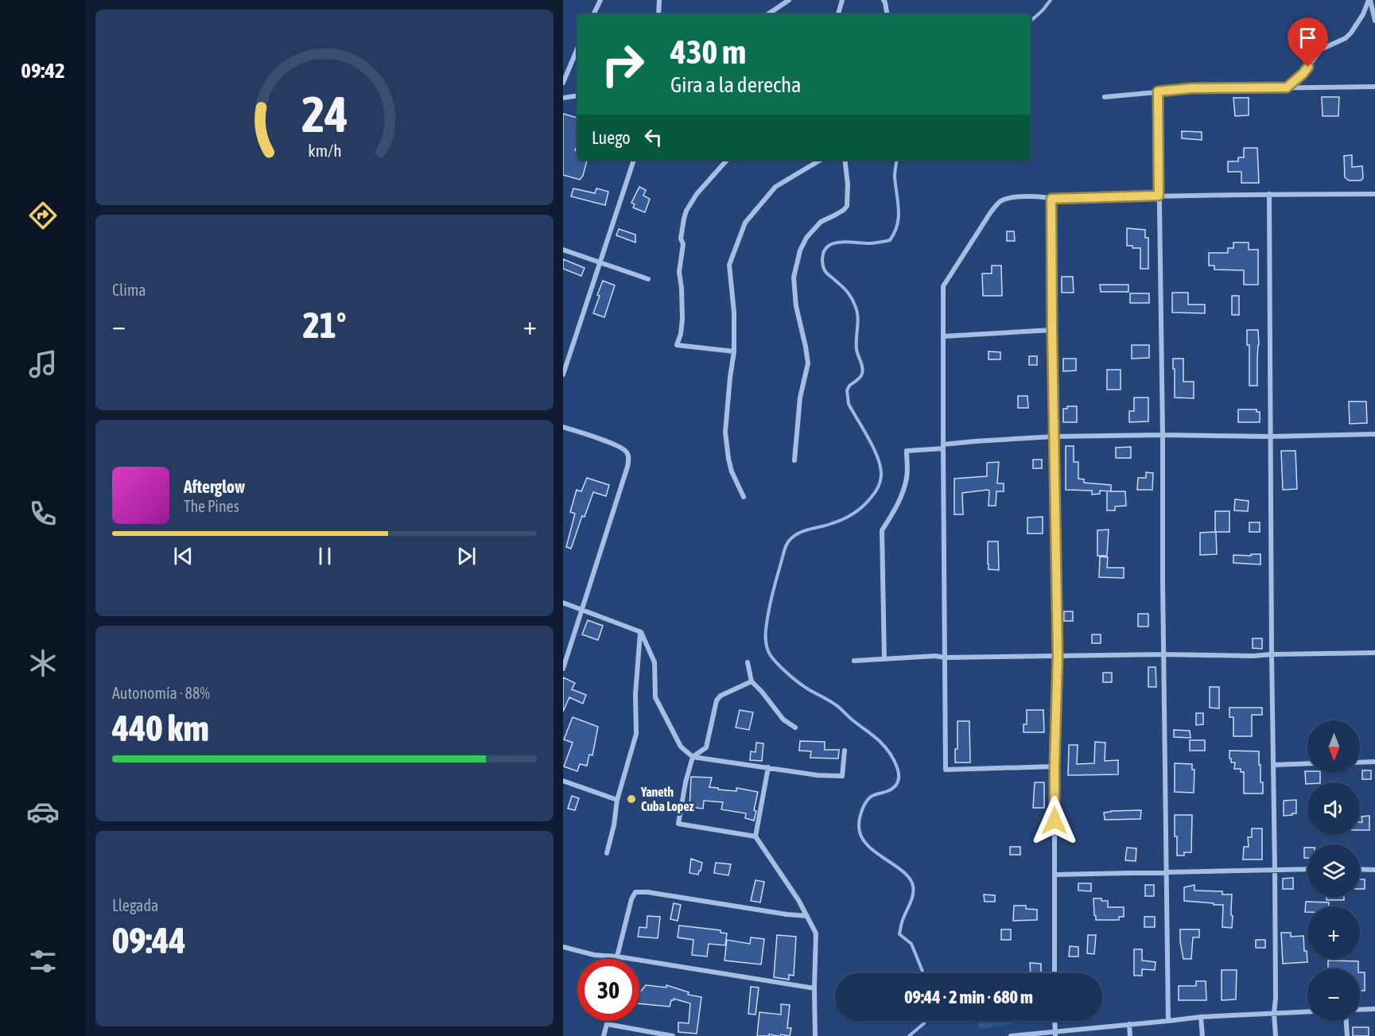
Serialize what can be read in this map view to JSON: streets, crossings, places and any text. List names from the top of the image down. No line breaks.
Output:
{"places":["Yaneth Cuba Lopez"],"north":"bottom","page":{"tabs":"09:42","turn":["430 m","Gira a la derecha"],"then":"Luego","tile":["Clima",["Autonomía · 88%","440 km"],["Llegada","09:44"]],"heat":["−","21°","+"],"song":["Afterglow","The Pines"],"map_buttons":["+","−"],"limit":"30","trip":"09:44 · 2 min · 680 m","gauge":["24","km/h"]}}
